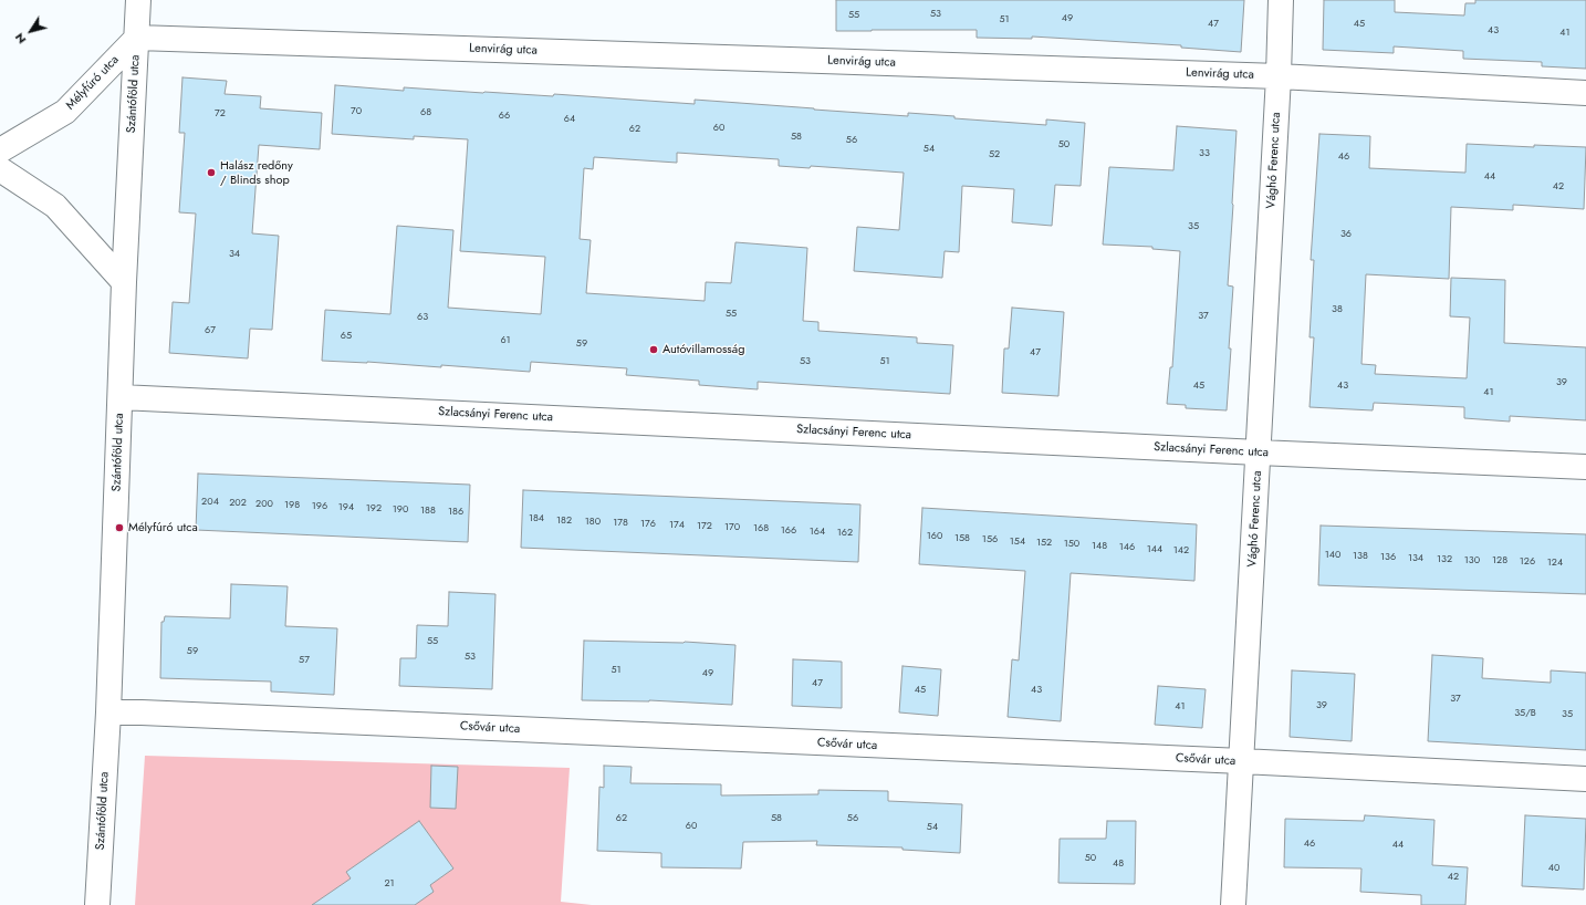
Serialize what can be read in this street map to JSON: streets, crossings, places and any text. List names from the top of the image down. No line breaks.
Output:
{"streets":{"street":["Lenvirág utca","Mélyfúró utca","Szántóföld utca","Vághó Ferenc utca","Szlacsányi Ferenc utca","Csővár utca"]},"crossings":[["Lenvirág utca","Mélyfúró utca"],["Lenvirág utca","Szántóföld utca"],["Lenvirág utca","Vághó Ferenc utca"],["Mélyfúró utca","Szántóföld utca"],["Szántóföld utca","Szlacsányi Ferenc utca"],["Szántóföld utca","Csővár utca"],["Vághó Ferenc utca","Szlacsányi Ferenc utca"],["Vághó Ferenc utca","Csővár utca"]],"places":["Halász redőny / Blinds shop","Autóvillamosság","Mélyfúró utca"],"house_numbers":["53","55","49","51","47","45","43","41","70","68","72","66","64","60","62","58","56","50","54","33","52","46","44","42","35","36","34","38","55","37","63","67","65","61","59","47","53","51","39","45","43","41","204","202","200","198","196","194","192","190","188","186","184","182","180","178","176","174","172","170","168","166","164","162","160","158","156","154","152","150","148","146","144","142","140","138","136","134","132","130","128","126","124","55","59","53","57","51","49","47","45","43","37","39","41","35/B","35","62","58","56","60","54","46","44","50","48","40","42","21"],"north":"bottom left"}
